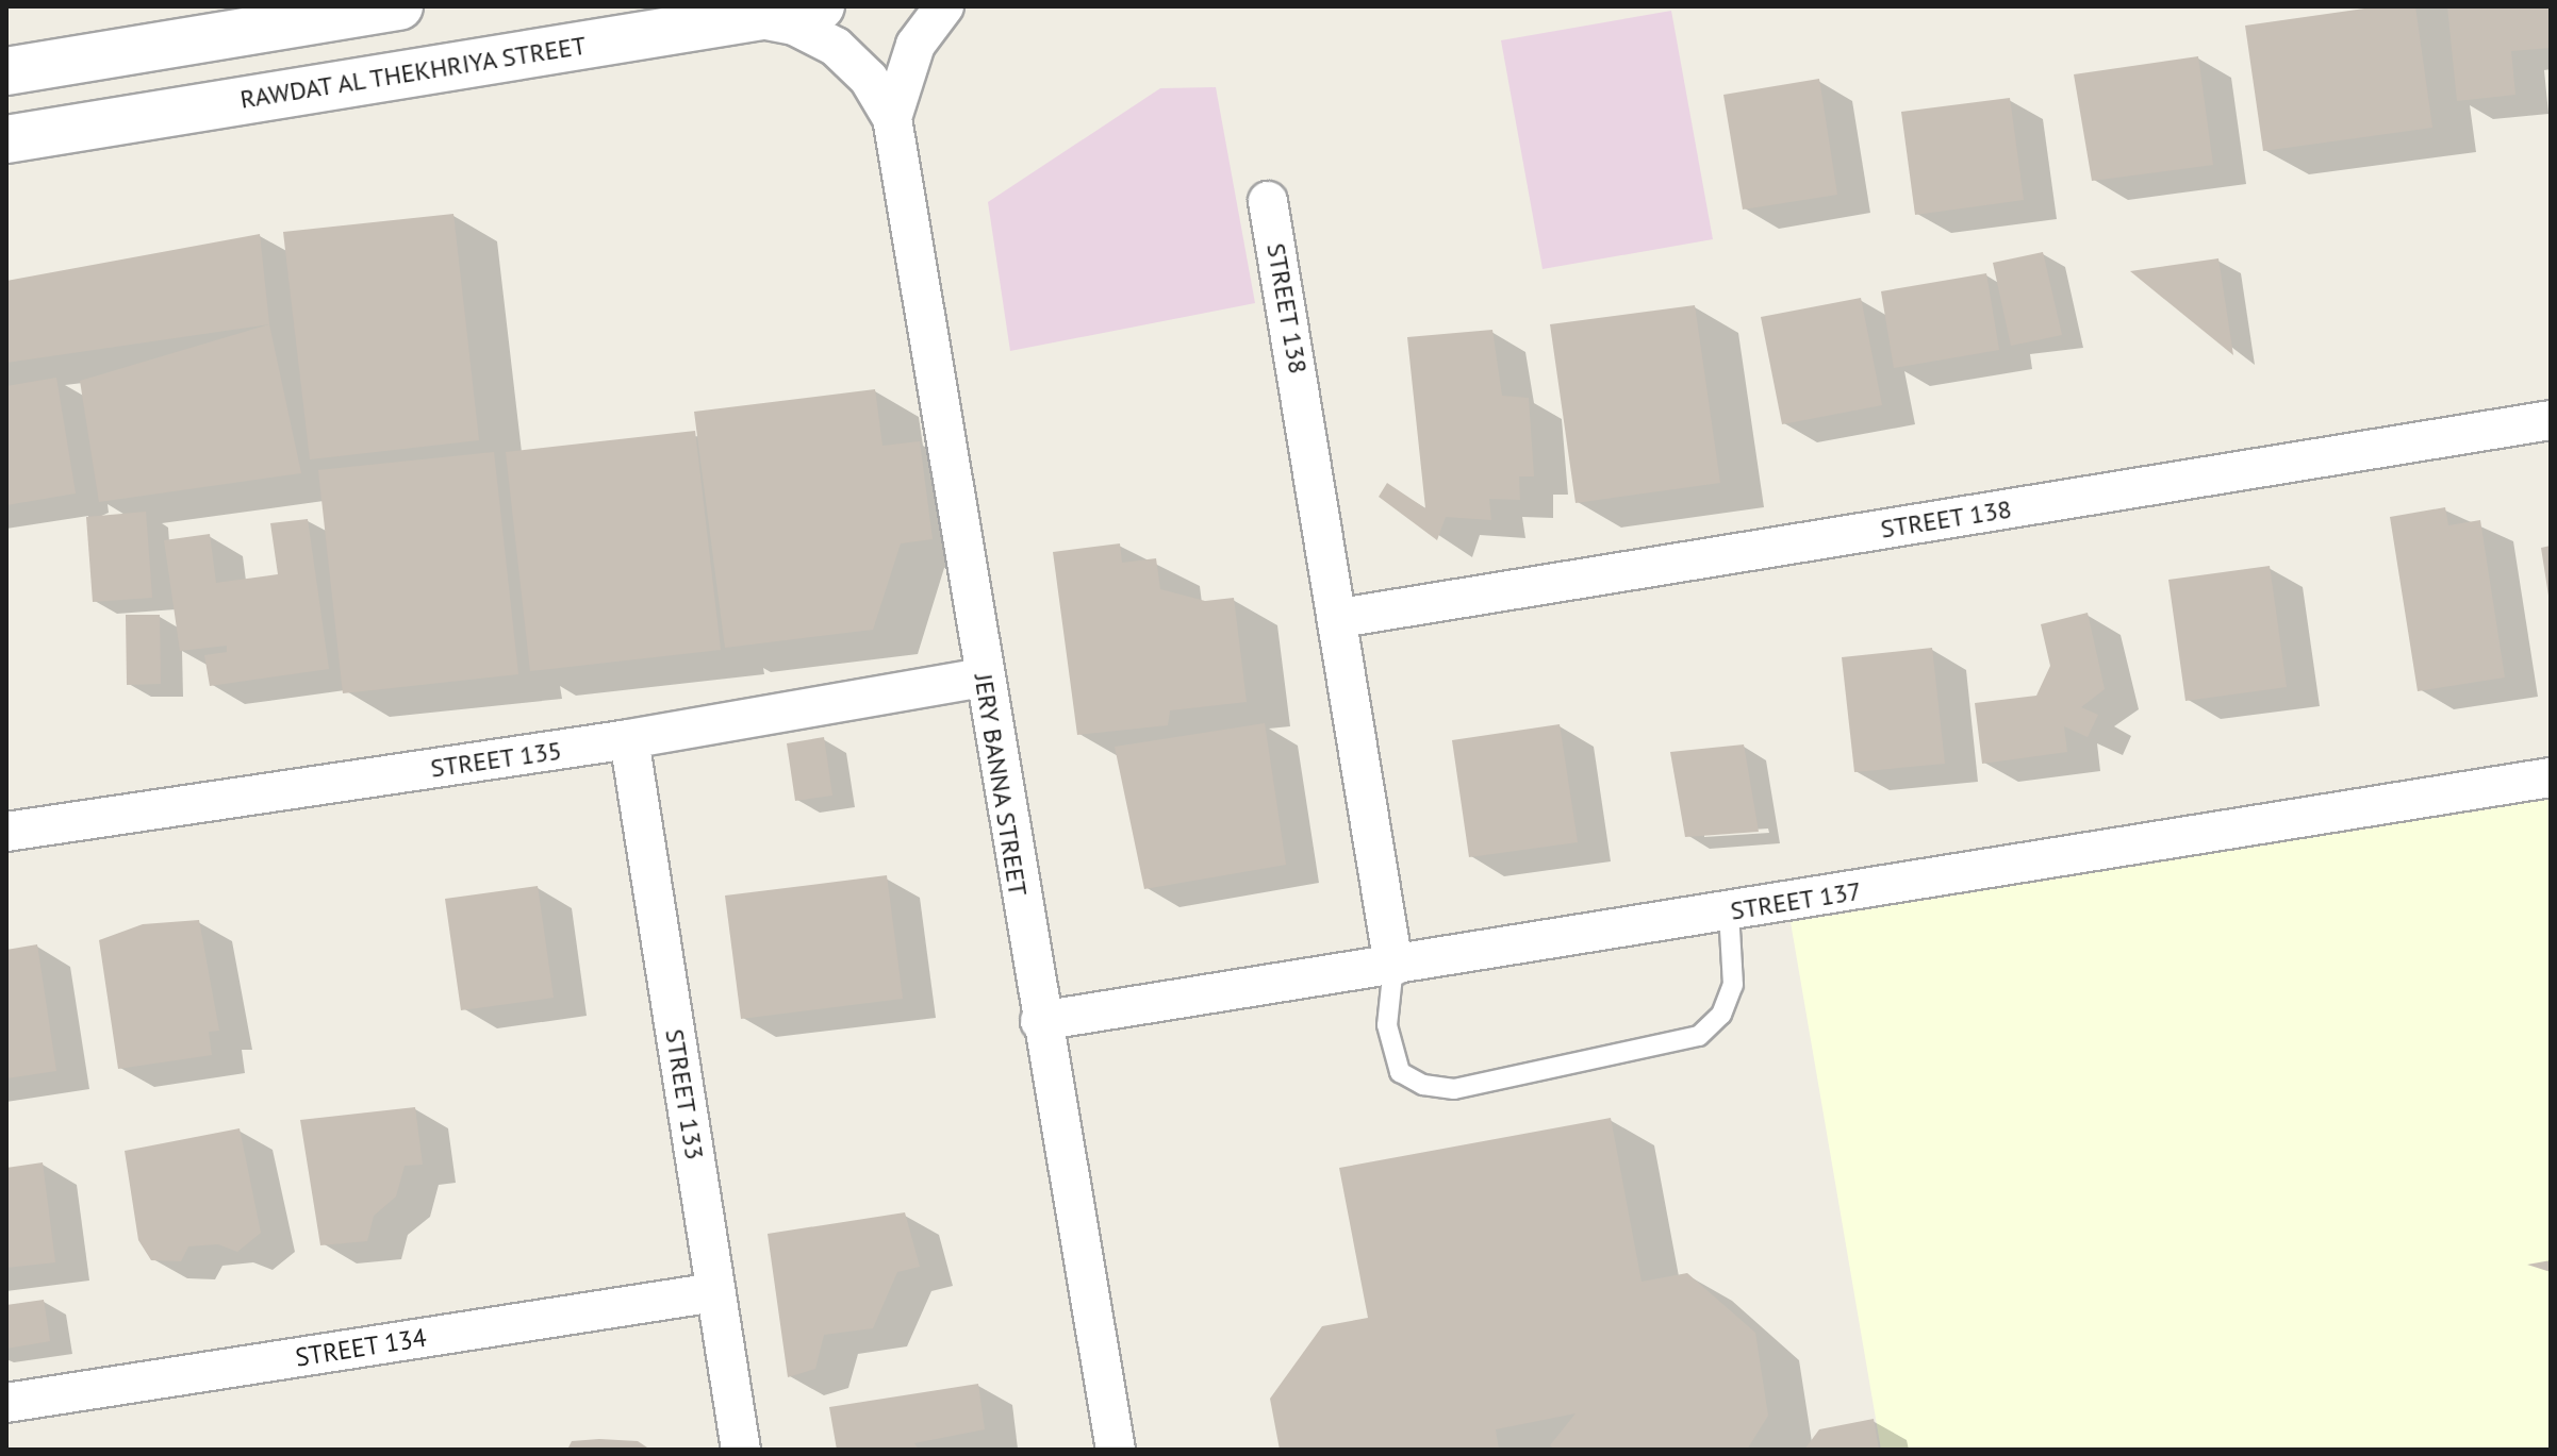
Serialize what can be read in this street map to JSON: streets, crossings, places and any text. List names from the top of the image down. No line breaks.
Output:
{"streets":{"street":["RAWDAT AL THEKHRIYA STREET","STREET 138","STREET 135","JERY BANNA STREET","STREET 137","STREET 133","STREET 134"]},"crossings":[["RAWDAT AL THEKHRIYA STREET","JERY BANNA STREET"],["STREET 138","STREET 137"],["STREET 135","JERY BANNA STREET"],["STREET 135","STREET 133"],["JERY BANNA STREET","STREET 137"],["STREET 133","STREET 134"]]}
